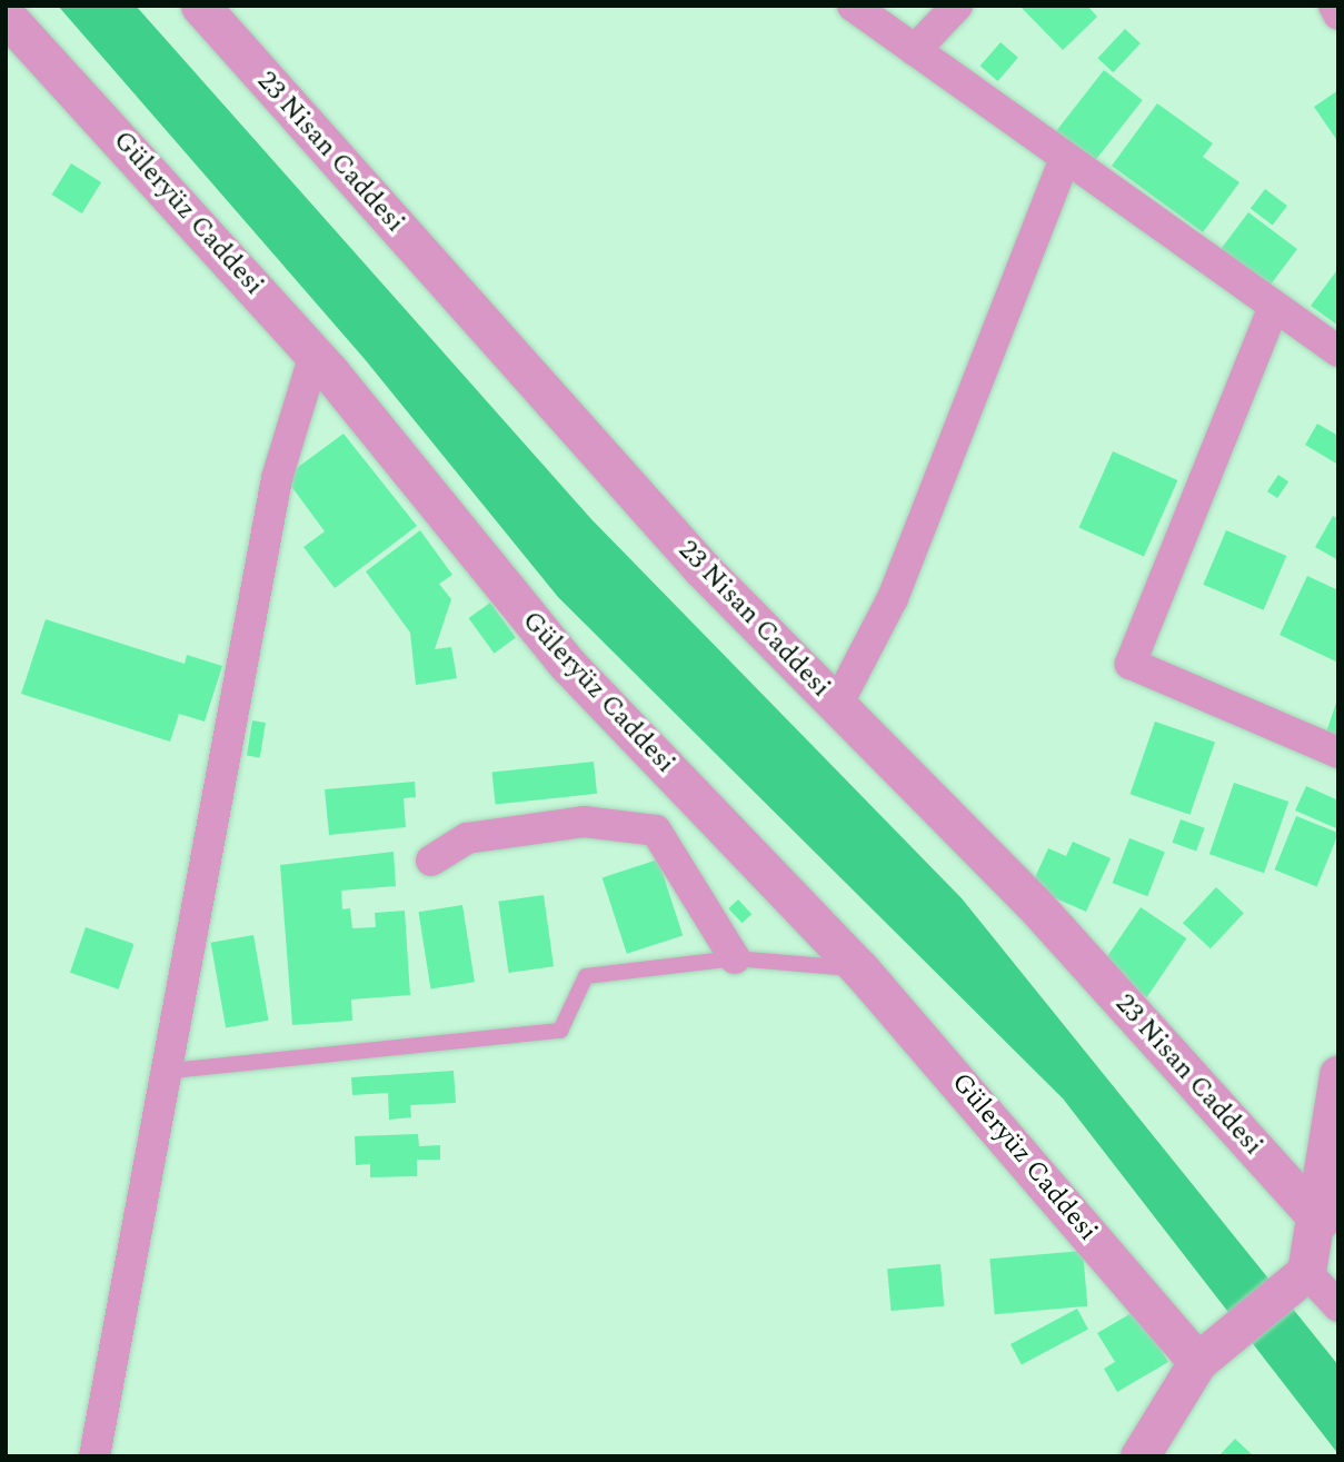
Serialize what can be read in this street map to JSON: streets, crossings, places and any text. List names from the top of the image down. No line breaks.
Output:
{"streets":{"street":["23 Nisan Caddesi","Güleryüz Caddesi"]}}
